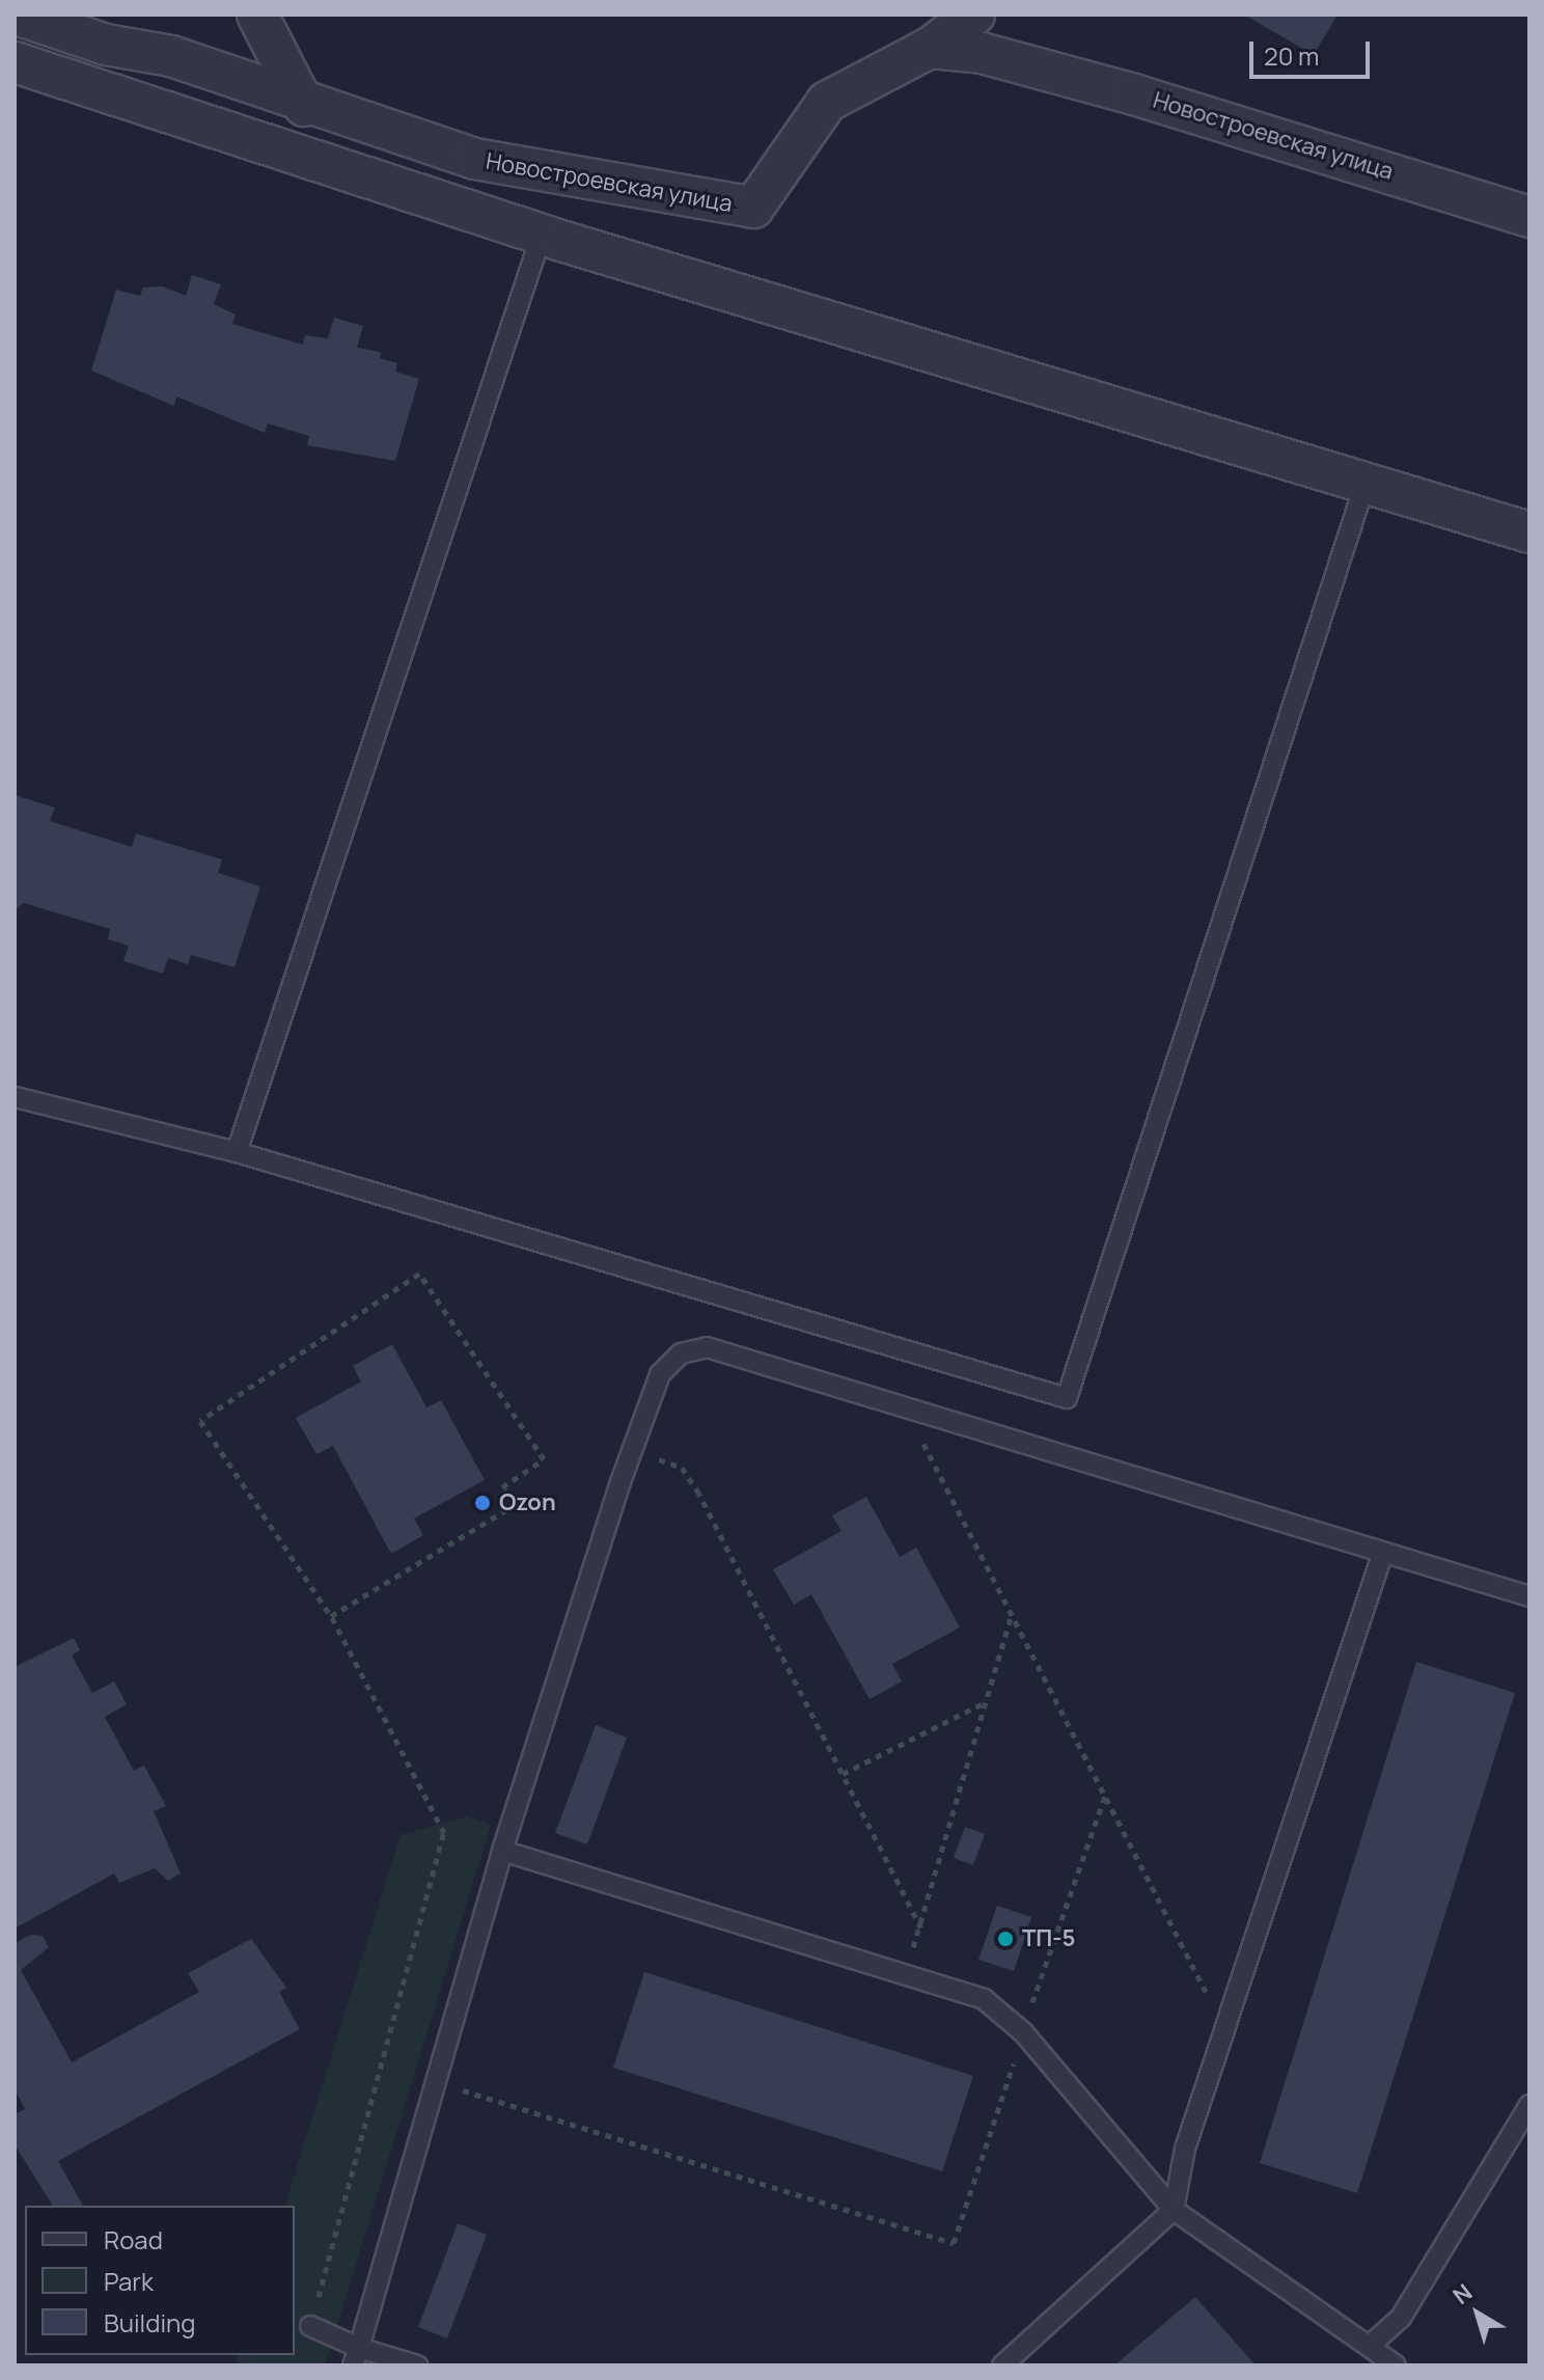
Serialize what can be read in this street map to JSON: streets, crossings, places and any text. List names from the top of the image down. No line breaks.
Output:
{"streets":{"street":["Новостроевская улица"]},"places":["Ozon","ТП-5"],"legend":["Road","Park","Building"],"scale_bar":"20 m","north":"top left"}
